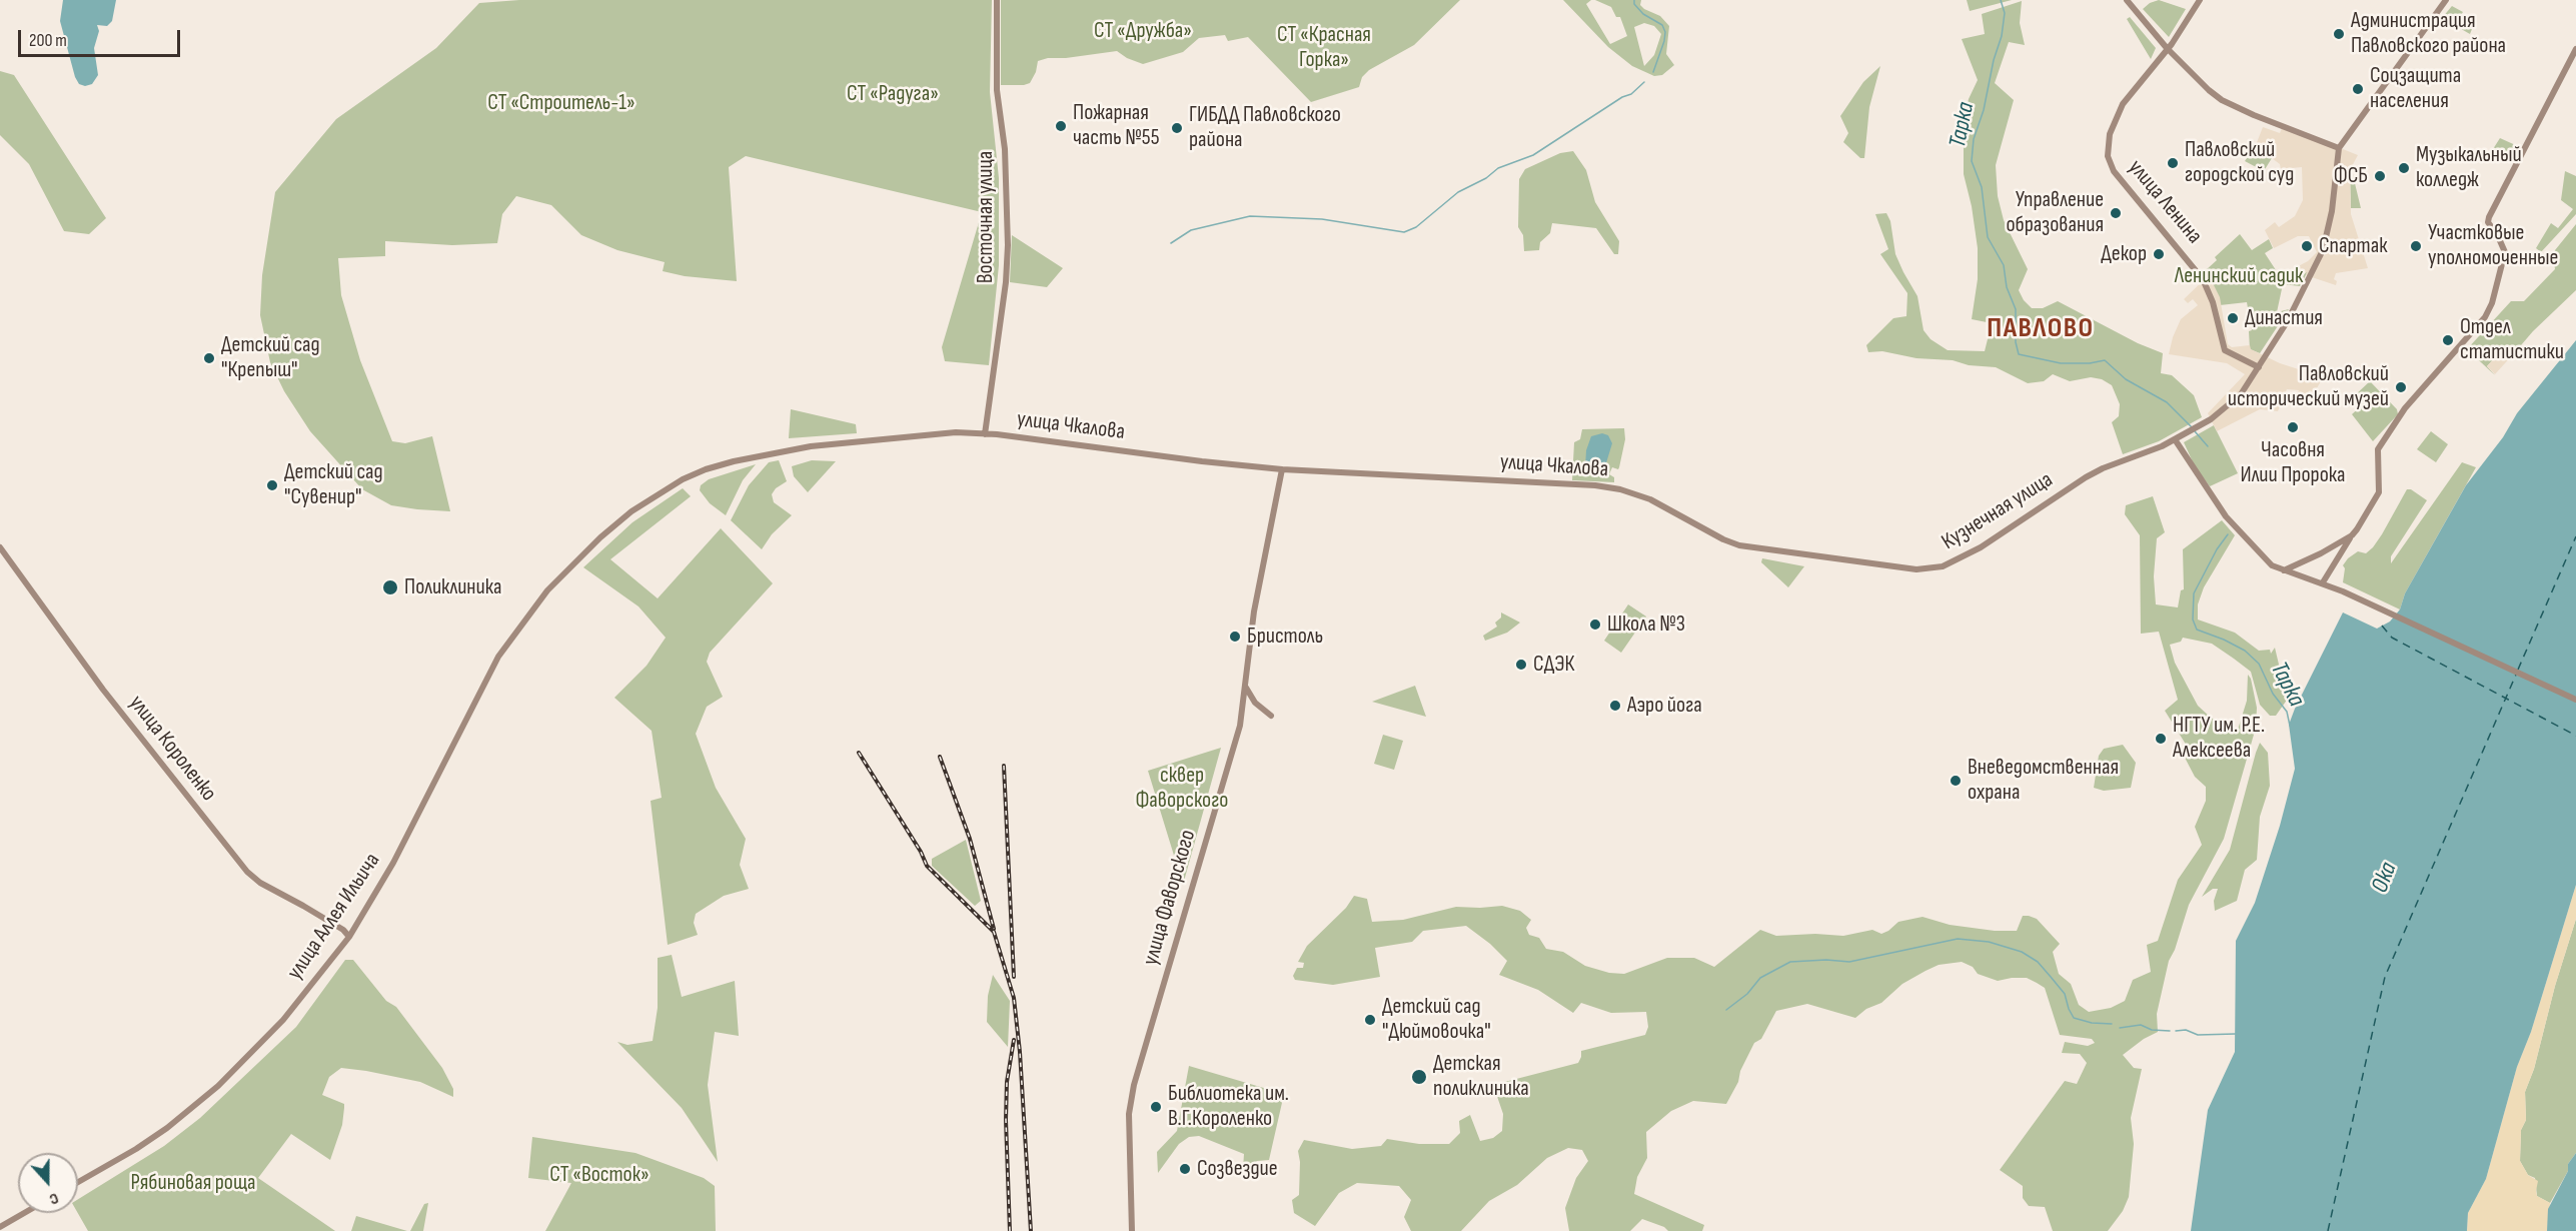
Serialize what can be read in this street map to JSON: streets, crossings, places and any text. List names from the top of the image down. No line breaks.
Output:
{"streets":{"main road":["улица Ленина","Восточная улица","улица Чкалова","Кузнечная улица","улица Короленко","улица Фаворского","улица Аллея Ильича"]},"crossings":[["улица Ленина","Кузнечная улица"],["Восточная улица","улица Чкалова"],["улица Чкалова","Кузнечная улица"],["улица Чкалова","улица Фаворского"],["улица Чкалова","улица Аллея Ильича"],["улица Короленко","улица Аллея Ильича"]],"districts":["ПАВЛОВО"],"water":["Тарка","Ока"],"parks":["СТ «Дружба»","СТ «Красная Горка»","СТ «Радуга»","СТ «Строитель-1»","Ленинский садик","сквер Фаворского","СТ «Восток»","Рябиновая роща"],"places":["Администрация Павловского района","Соцзащита населения","Пожарная часть №55","ГИБДД Павловского района","Павловский городской суд","Музыкальный колледж","ФСБ","Управление образования","Спартак","Участковые уполномоченные","Декор","Династия","Отдел статистики","Детский сад \"Крепыш\"","Павловский исторический музей","Часовня Илии Пророка","Детский сад \"Сувенир\"","Поликлиника","Школа №3","Бристоль","СДЭК","Аэро йога","НГТУ им. Р.Е. Алексеева","Вневедомственная охрана","Детский сад \"Дюймовочка\"","Детская поликлиника","Библиотека им. В.Г.Короленко","Созвездие"],"scale_bar":"200 m","north":"bottom"}
